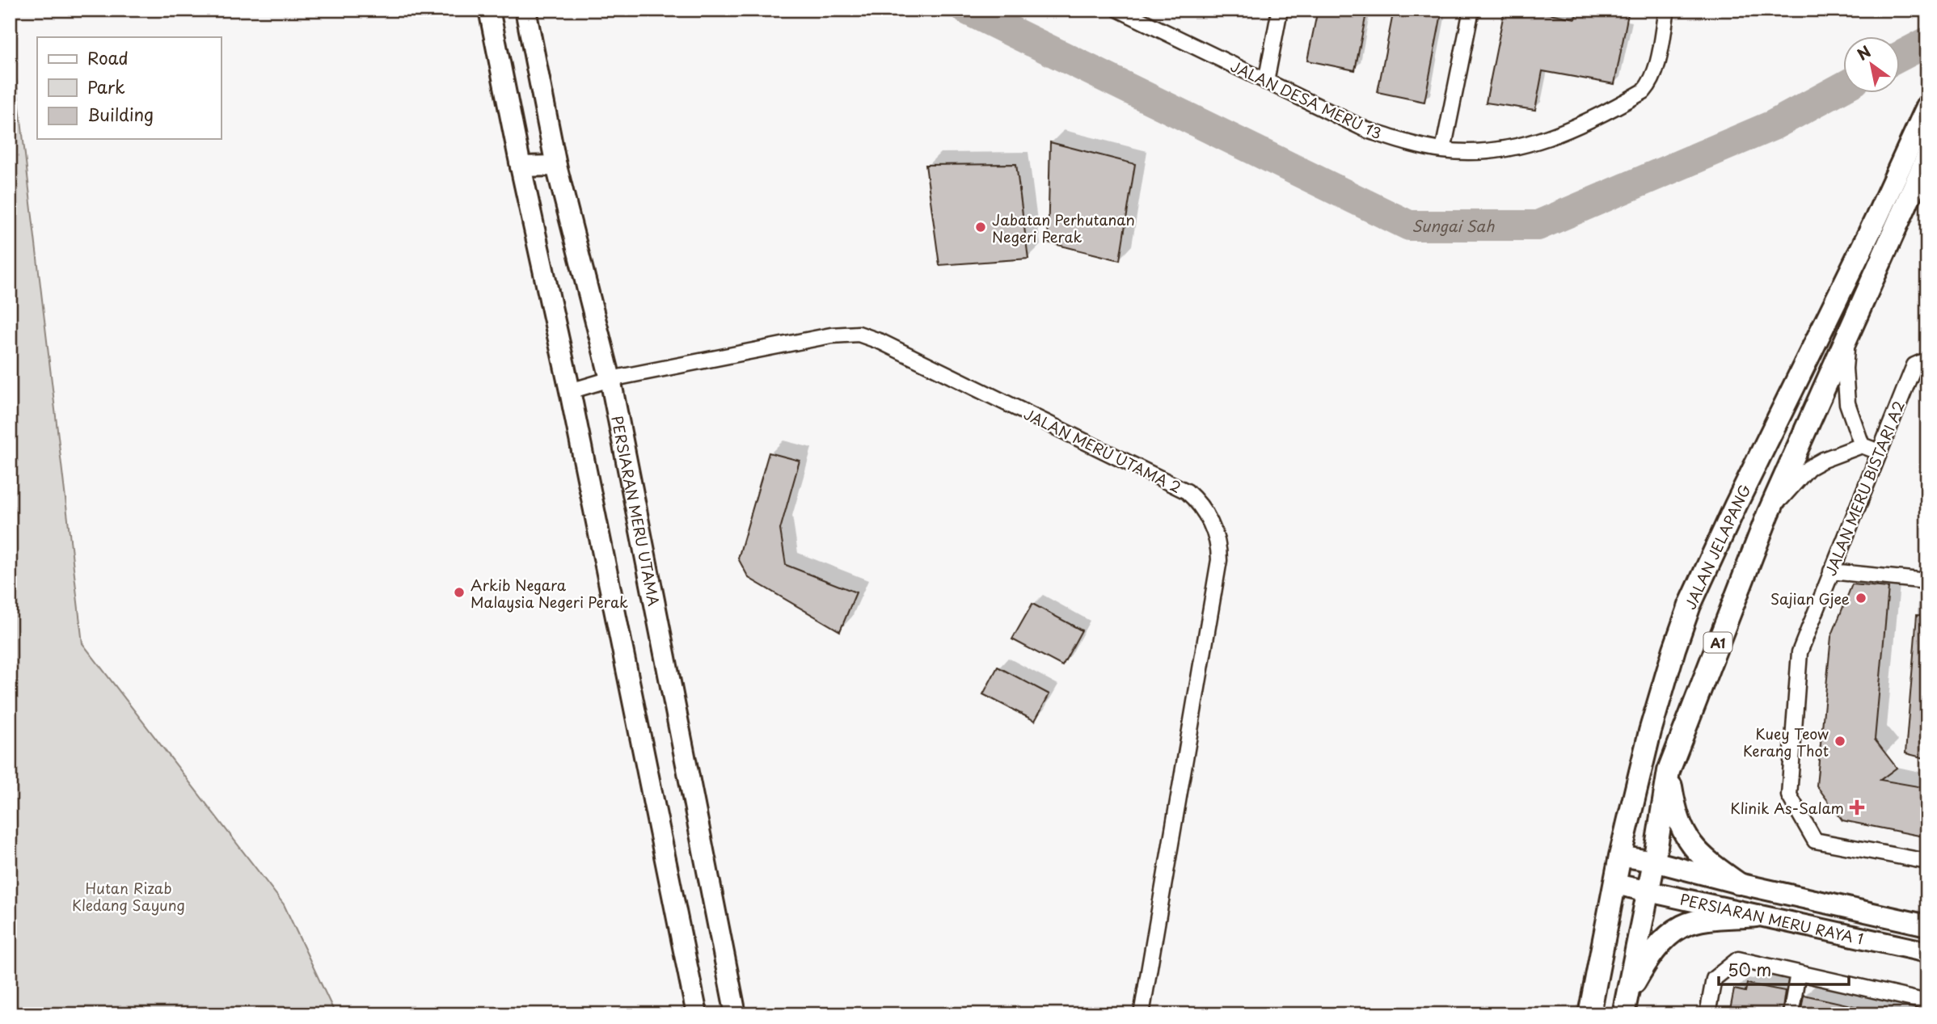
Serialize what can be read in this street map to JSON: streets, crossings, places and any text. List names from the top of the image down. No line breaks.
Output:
{"streets":{"main road":["PERSIARAN MERU UTAMA","JALAN JELAPANG","A1","PERSIARAN MERU RAYA 1"],"street":["JALAN DESA MERU 13","JALAN MERU UTAMA 2","JALAN MERU BISTARI A2"]},"crossings":[["JALAN MERU UTAMA 2","PERSIARAN MERU UTAMA"],["JALAN JELAPANG","PERSIARAN MERU RAYA 1"],["A1","PERSIARAN MERU RAYA 1"]],"water":["Sungai Sah"],"parks":["Hutan Rizab Kledang Sayung"],"places":{"other":["Jabatan Perhutanan Negeri Perak","Arkib Negara Malaysia Negeri Perak","Sajian Gjee","Kuey Teow Kerang Thot"],"health":["Klinik As-Salam"]},"legend":["Road","Park","Building"],"scale_bar":"50 m","north":"top left"}
